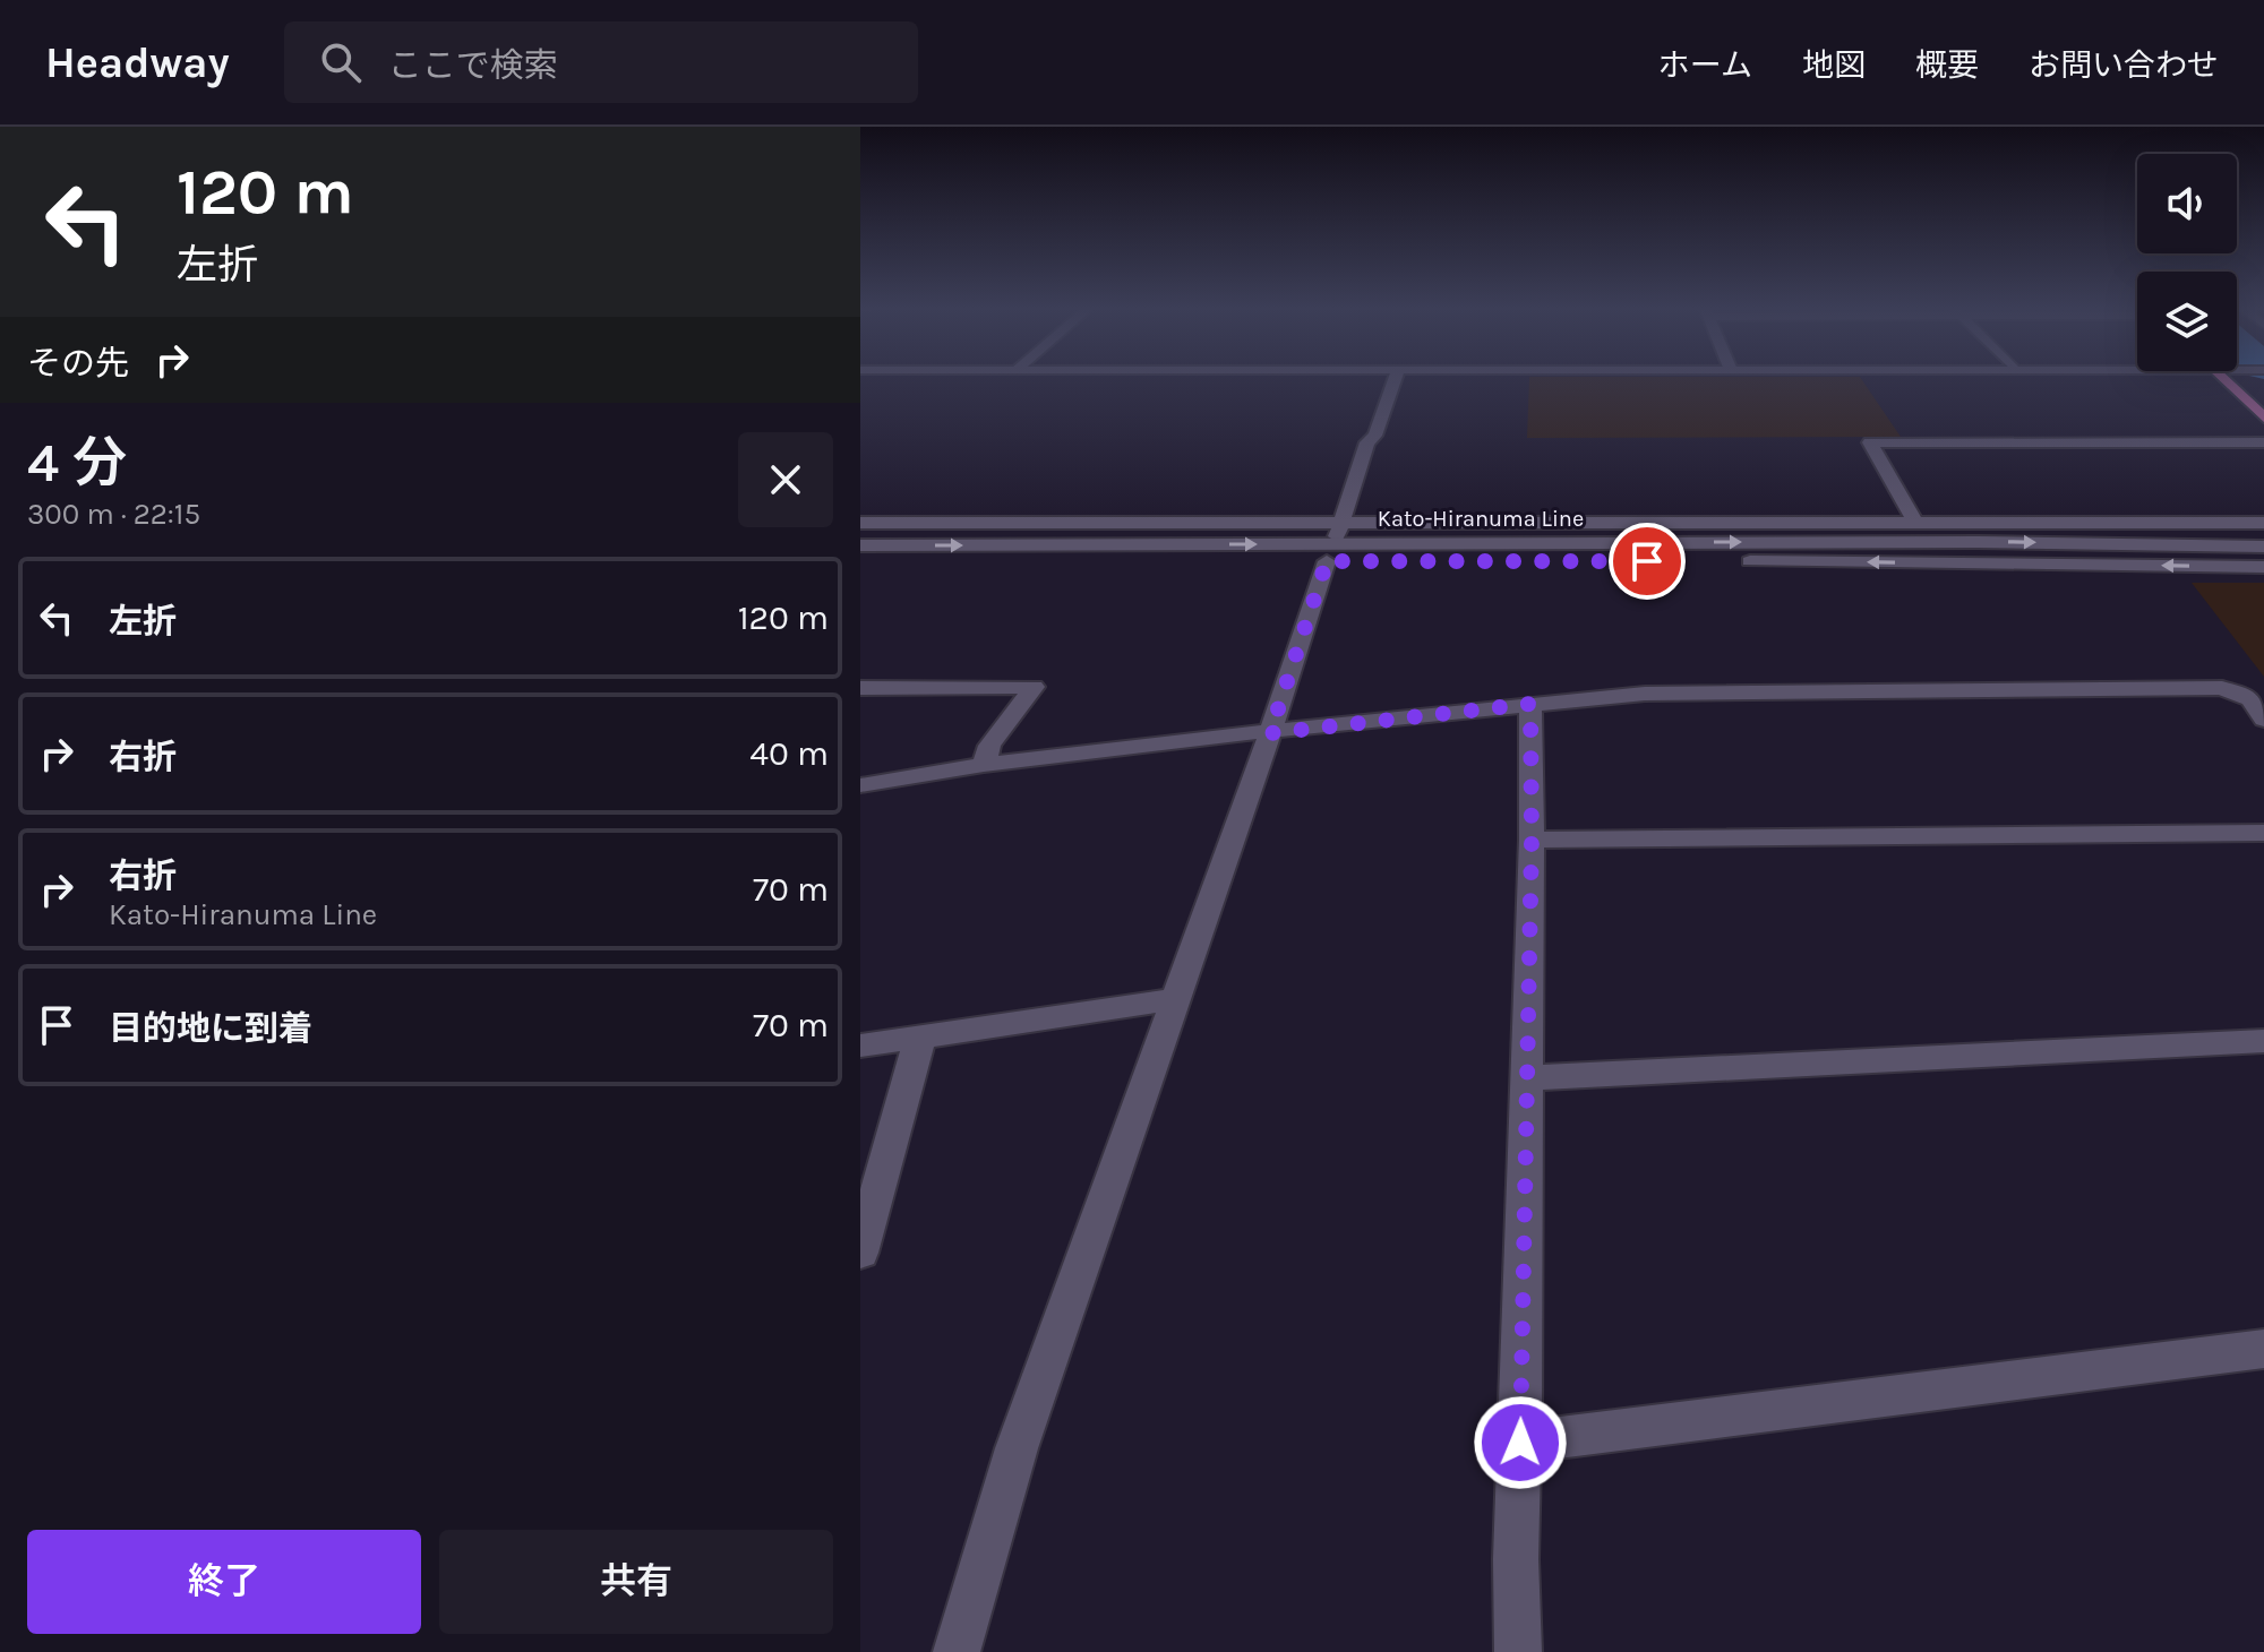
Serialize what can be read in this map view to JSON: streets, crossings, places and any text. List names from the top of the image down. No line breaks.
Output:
{"streets":{"street":["Kato-Hiranuma Line"]},"page":{"header":"Headway","search":"ここで検索","nav":["ホーム","地図","概要","お問い合わせ"],"turn":["120 m","左折"],"then":"その先","heading":["4 分","300 m · 22:15"],"list":[{"name":"左折","value":"120 m"},{"name":"右折","value":"40 m"},{"name":"右折","note":"Kato-Hiranuma Line","value":"70 m"},{"name":"目的地に到着","value":"70 m"}],"buttons":["終了","共有"]}}
